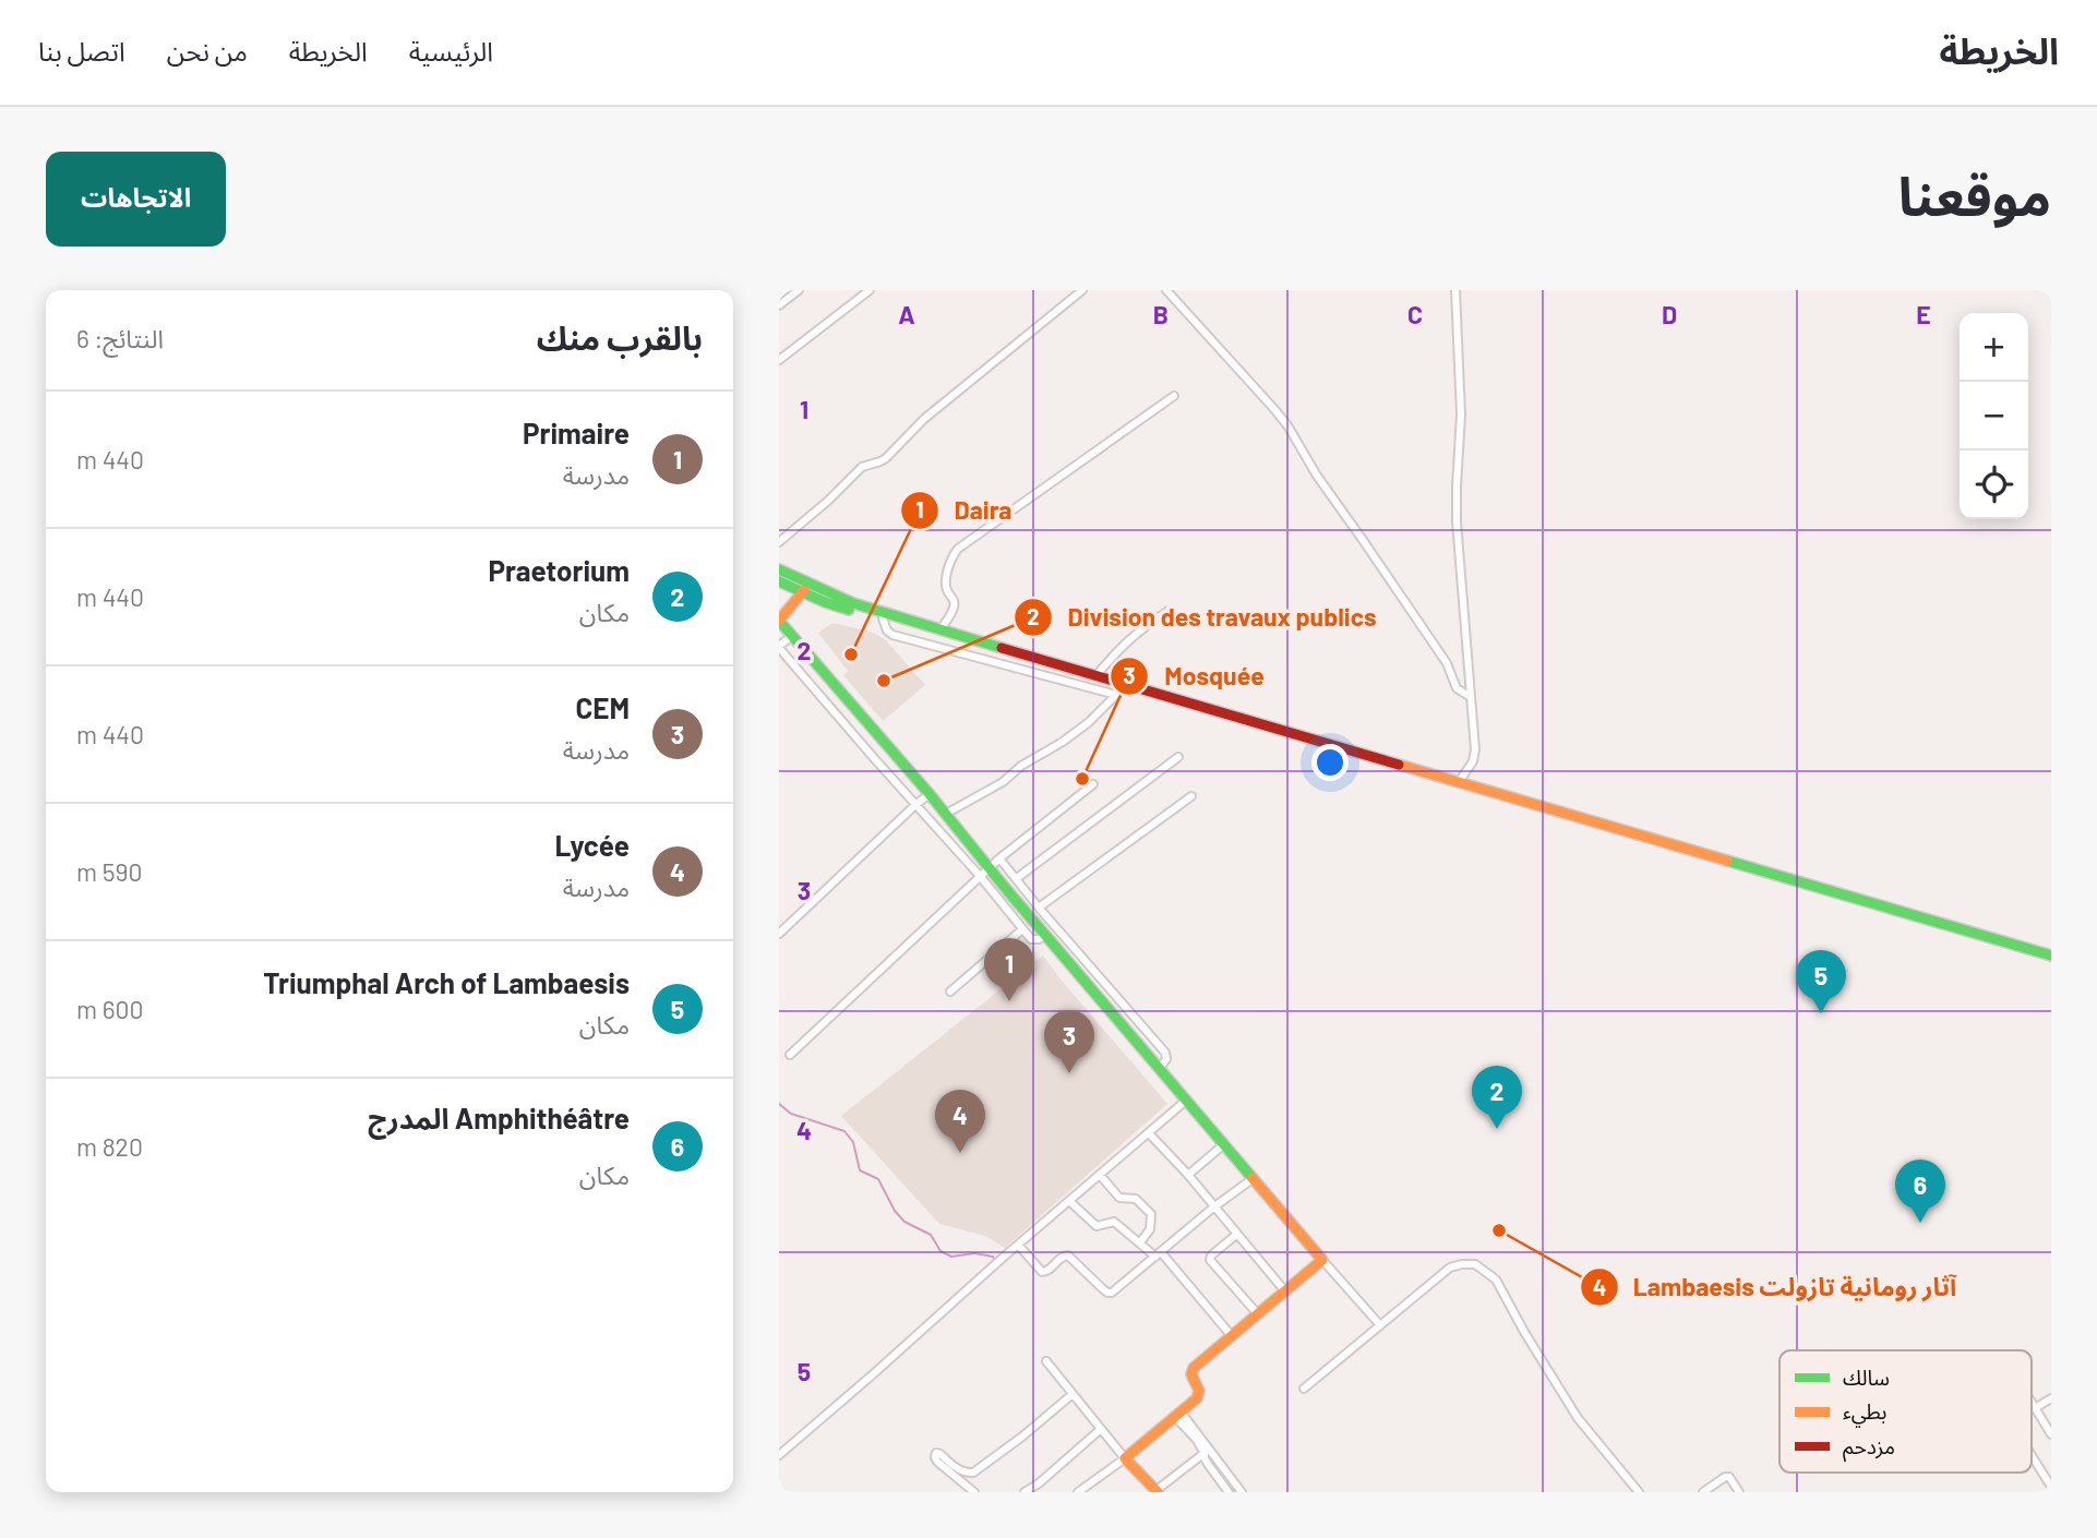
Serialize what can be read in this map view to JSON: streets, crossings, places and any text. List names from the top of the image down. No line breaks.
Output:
{"places":["Daira","Division des travaux publics","Mosquée","Lambaesis آثار رومانية تازولت"],"legend":["سالك","بطيء","مزدحم"],"page":{"header":"الخريطة","nav":["الرئيسية","الخريطة","من نحن","اتصل بنا"],"title":"موقعنا","buttons":"الاتجاهات","heading":["بالقرب منك","النتائج: 6"],"map_buttons":["+","−"],"list":[{"mark":"1","name":"Primaire","note":"مدرسة","value":"440 m"},{"mark":"2","name":"Praetorium","note":"مكان","value":"440 m"},{"mark":"3","name":"CEM","note":"مدرسة","value":"440 m"},{"mark":"4","name":"Lycée","note":"مدرسة","value":"590 m"},{"mark":"5","name":"Triumphal Arch of Lambaesis","note":"مكان","value":"600 m"},{"mark":"6","name":"Amphithéâtre المدرج","note":"مكان","value":"820 m"}],"pins":["1","5","3","2","4","6"]},"grid":{"columns":["A","B","C","D","E"],"rows":["1","2","3","4","5"]}}
